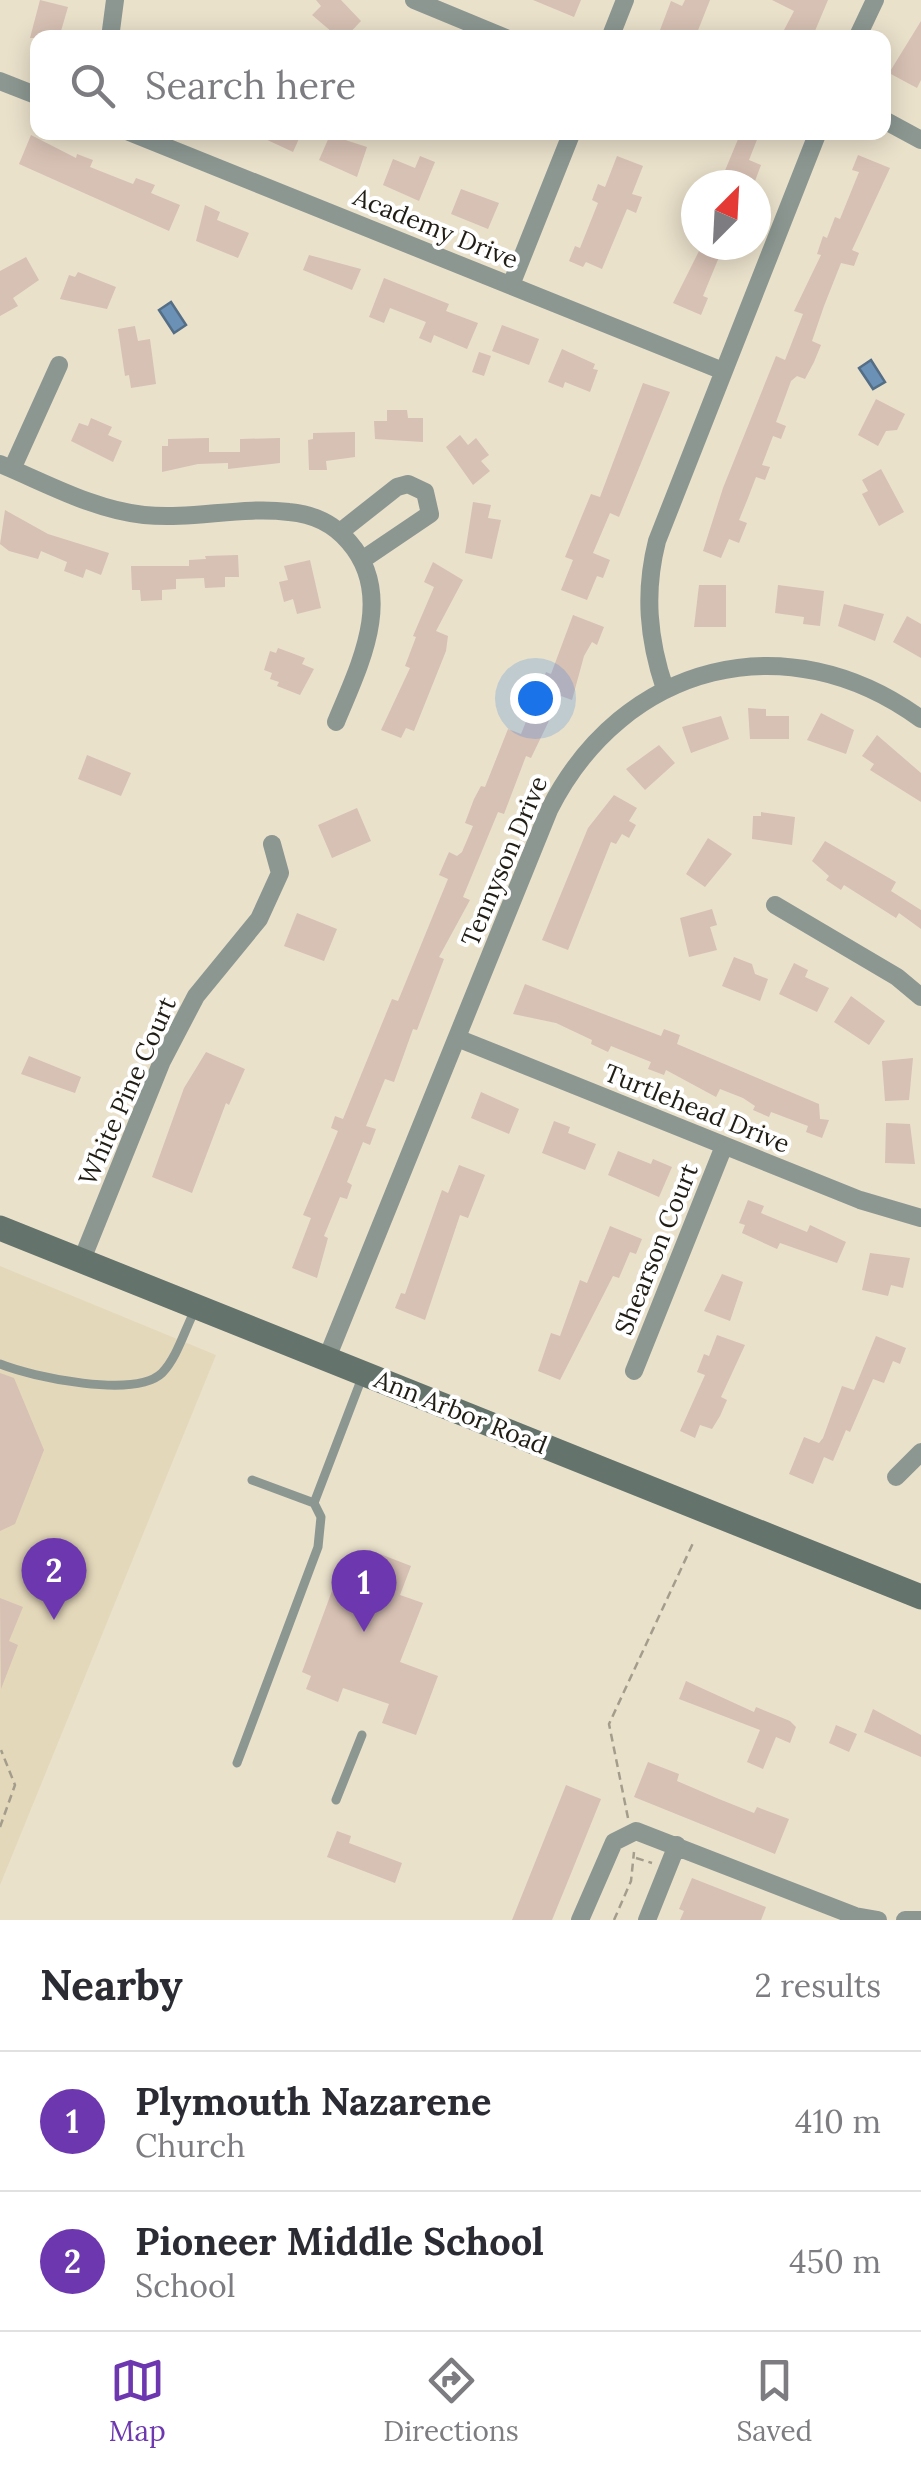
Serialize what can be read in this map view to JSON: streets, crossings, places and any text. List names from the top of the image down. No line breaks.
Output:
{"streets":{"main road":["Ann Arbor Road"],"street":["Academy Drive","Tennyson Drive","White Pine Court","Turtlehead Drive","Shearson Court"]},"crossings":[["Tennyson Drive","Turtlehead Drive"],["Tennyson Drive","Ann Arbor Road"],["White Pine Court","Ann Arbor Road"],["Turtlehead Drive","Shearson Court"]],"north":"top right","page":{"search":"Search here","pins":["2","1"],"heading":["Nearby","2 results"],"list":[{"mark":"1","name":"Plymouth Nazarene","note":"Church","value":"410 m"},{"mark":"2","name":"Pioneer Middle School","note":"School","value":"450 m"}],"nav":["Map","Directions","Saved"]}}
